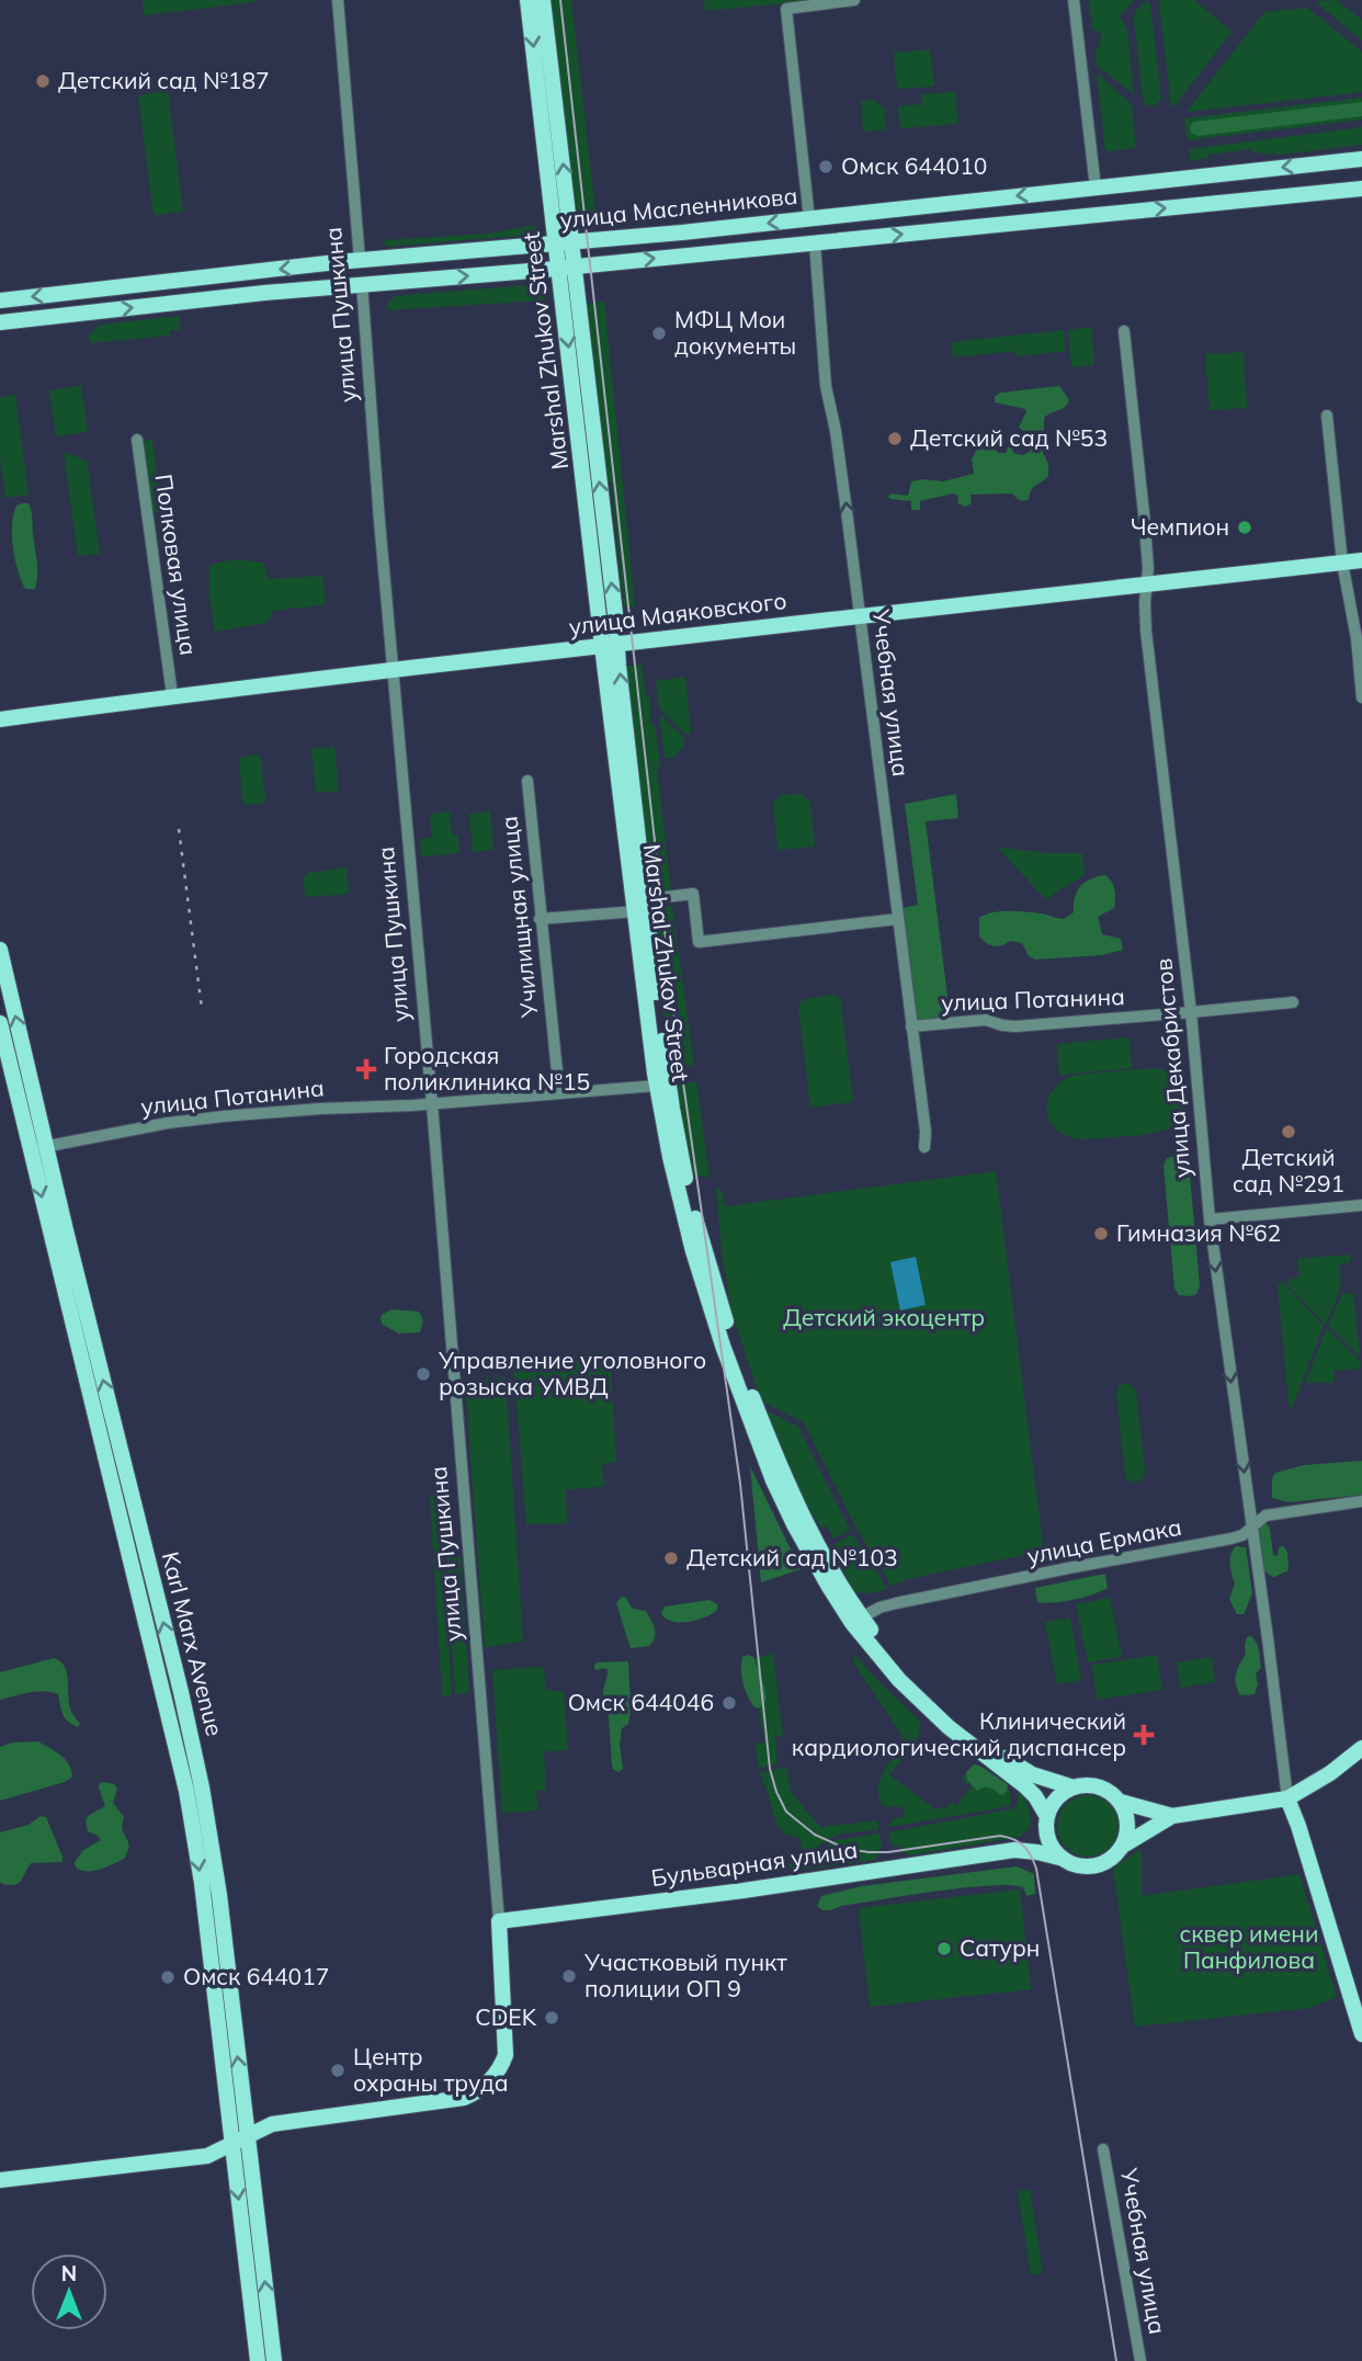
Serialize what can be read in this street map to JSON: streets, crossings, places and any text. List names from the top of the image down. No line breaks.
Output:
{"streets":{"main road":["улица Масленникова","улица Пушкина","Marshal Zhukov Street","улица Маяковского","Karl Marx Avenue","Бульварная улица"],"street":["Полковая улица","Учебная улица","Училищная улица","улица Потанина","улица Декабристов","улица Ермака"]},"crossings":[["улица Масленникова","улица Пушкина"],["улица Масленникова","Marshal Zhukov Street"],["улица Масленникова","Учебная улица"],["улица Пушкина","улица Маяковского"],["улица Пушкина","улица Потанина"],["улица Пушкина","Karl Marx Avenue"],["улица Пушкина","Бульварная улица"],["Marshal Zhukov Street","улица Маяковского"],["Marshal Zhukov Street","улица Потанина"],["Marshal Zhukov Street","улица Ермака"],["Marshal Zhukov Street","Бульварная улица"],["Полковая улица","улица Маяковского"],["улица Маяковского","Учебная улица"],["улица Маяковского","улица Декабристов"],["Учебная улица","улица Потанина"],["Училищная улица","улица Потанина"],["улица Потанина","улица Декабристов"],["улица Потанина","Karl Marx Avenue"],["улица Декабристов","улица Ермака"]],"parks":["Детский экоцентр","сквер имени Панфилова"],"places":{"other":["Детский сад №187","Омск 644010","МФЦ Мои документы","Детский сад №53","Чемпион","Детский сад №291","Гимназия №62","Управление уголовного розыска УМВД","Детский сад №103","Омск 644046","Сатурн","Участковый пункт полиции ОП 9","Омск 644017","CDEK","Центр охраны труда"],"health":["Городская поликлиника №15","Клинический кардиологический диспансер"]},"north":"top"}
